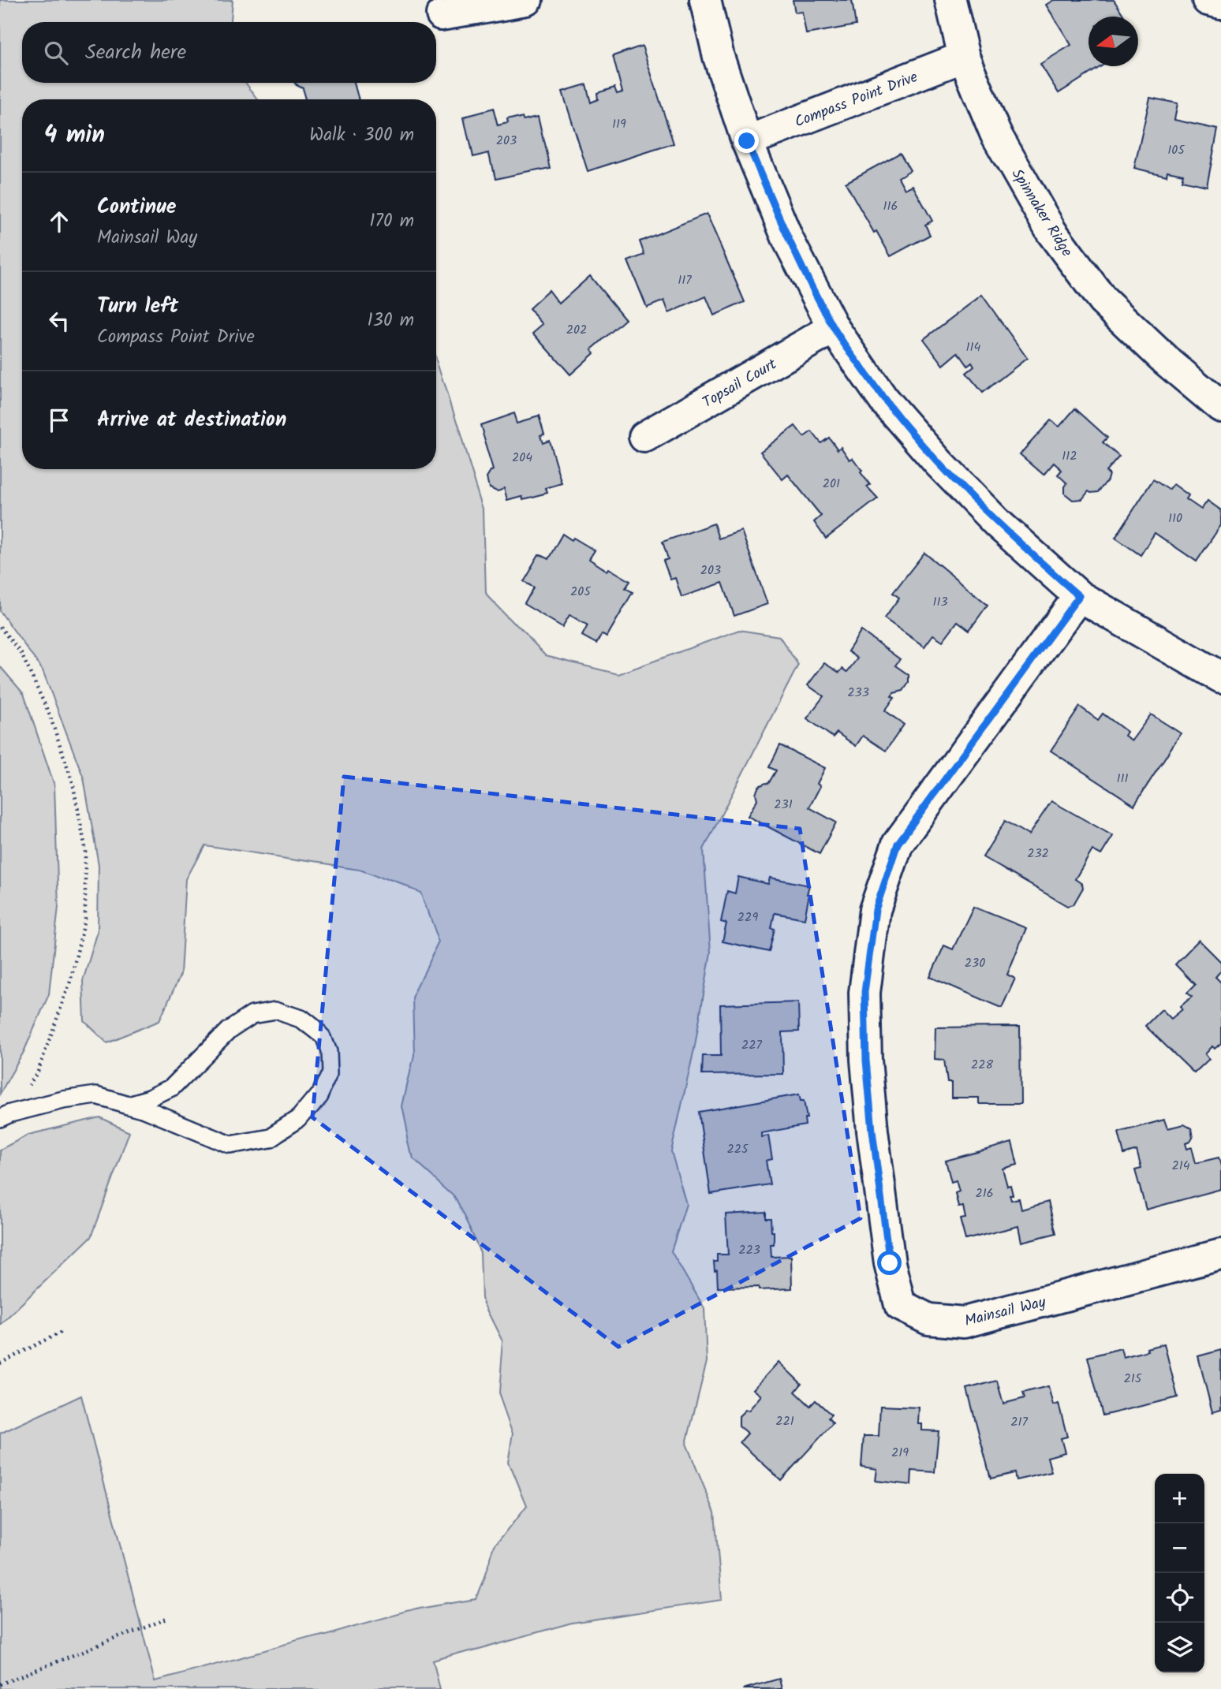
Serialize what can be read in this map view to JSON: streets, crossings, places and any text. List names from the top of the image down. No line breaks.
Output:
{"streets":{"street":["Compass Point Drive","Spinnaker Ridge","Topsail Court","Mainsail Way"]},"crossings":[["Compass Point Drive","Spinnaker Ridge"]],"house_numbers":["119","203","105","116","117","202","114","112","204","201","110","203","205","113","233","111","231","232","229","230","227","228","225","214","216","223","215","221","217","219"],"north":"left","page":{"search":"Search here","heading":["4 min","Walk · 300 m"],"list":[["Continue","Mainsail Way","170 m"],["Turn left","Compass Point Drive","130 m"],"Arrive at destination"],"map_buttons":["+","−"]}}
